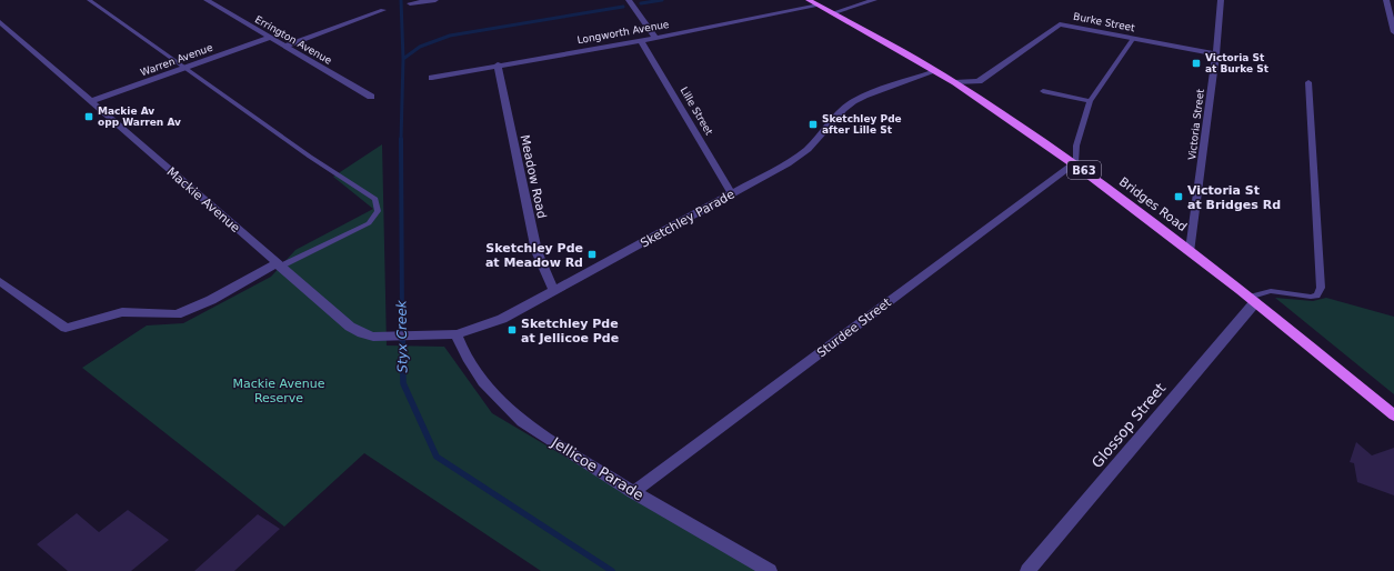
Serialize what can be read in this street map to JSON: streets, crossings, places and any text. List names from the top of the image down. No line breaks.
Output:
{"streets":{"main road":["B63","Bridges Road"],"street":["Burke Street","Longworth Avenue","Errington Avenue","Warren Avenue","Lille Street","Victoria Street","Meadow Road","Mackie Avenue","Sketchley Parade","Sturdee Street","Glossop Street","Jellicoe Parade"]},"crossings":[["Burke Street","Victoria Street"],["Longworth Avenue","Lille Street"],["Longworth Avenue","Meadow Road"],["Longworth Avenue","Bridges Road"],["Errington Avenue","Warren Avenue"],["Warren Avenue","Mackie Avenue"],["Lille Street","Sketchley Parade"],["Victoria Street","Bridges Road"],["Meadow Road","Sketchley Parade"],["Mackie Avenue","Sketchley Parade"],["Bridges Road","Sketchley Parade"],["Bridges Road","Sturdee Street"],["Bridges Road","Glossop Street"],["Sketchley Parade","Jellicoe Parade"],["Sturdee Street","Jellicoe Parade"]],"water":["Styx Creek"],"parks":["Mackie Avenue Reserve"],"places":{"transit":["Victoria St at Burke St","Mackie Av opp Warren Av","Sketchley Pde after Lille St","Victoria St at Bridges Rd","Sketchley Pde at Meadow Rd","Sketchley Pde at Jellicoe Pde"]}}
